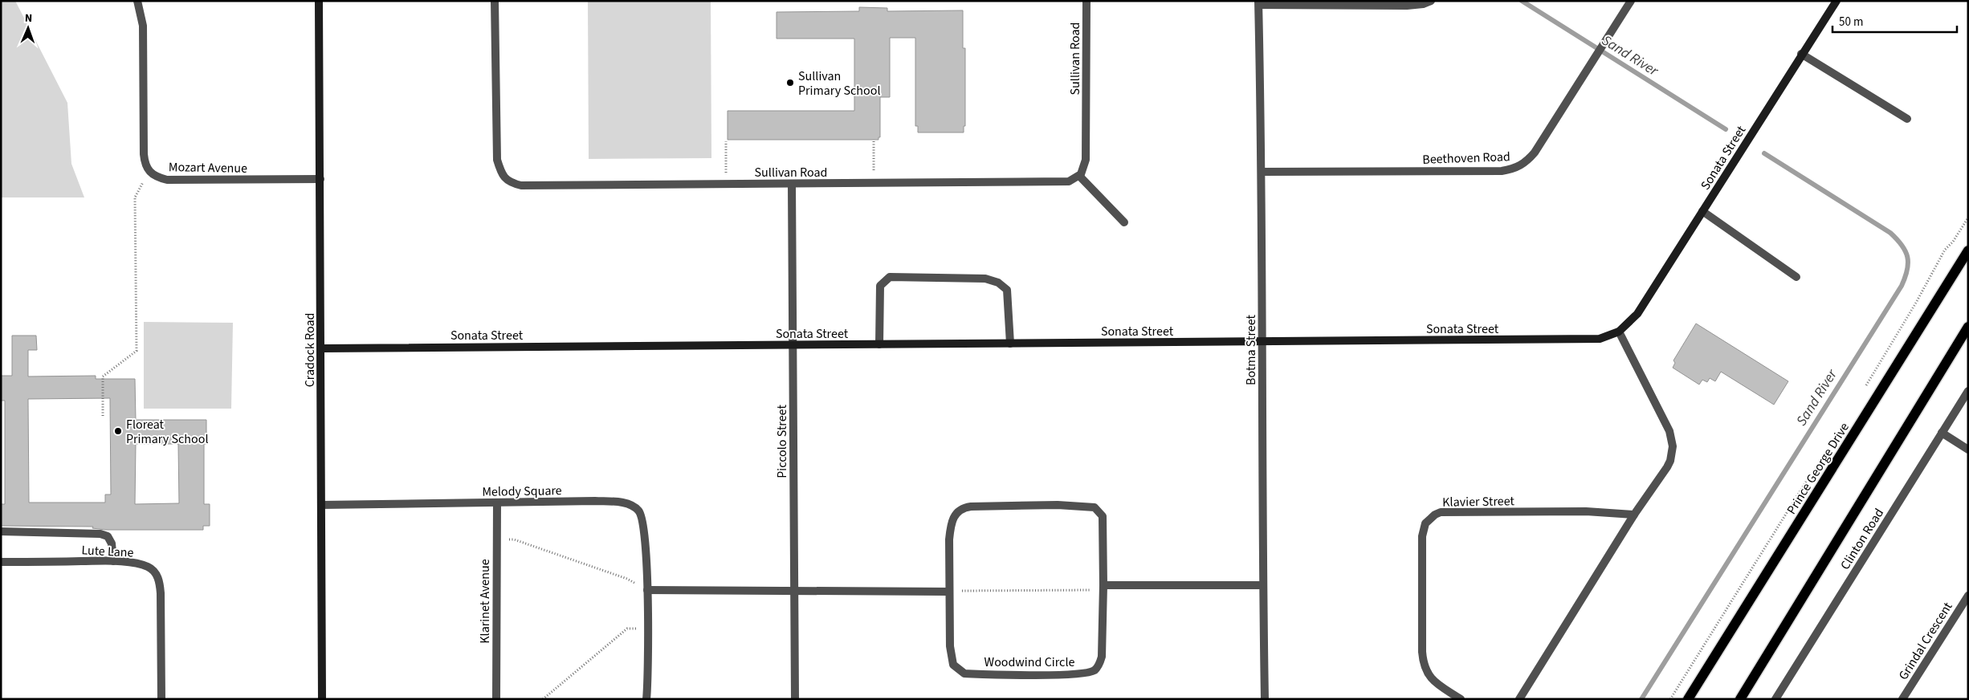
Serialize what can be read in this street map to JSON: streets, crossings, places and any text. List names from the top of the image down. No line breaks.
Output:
{"streets":{"main road":["Prince George Drive"],"street":["Sullivan Road","Beethoven Road","Sonata Street","Mozart Avenue","Cradock Road","Botma Street","Piccolo Street","Melody Square","Klavier Street","Clinton Road","Lute Lane","Klarinet Avenue","Grindal Crescent","Woodwind Circle"]},"crossings":[["Sullivan Road","Piccolo Street"],["Beethoven Road","Botma Street"],["Sonata Street","Cradock Road"],["Sonata Street","Botma Street"],["Sonata Street","Piccolo Street"],["Mozart Avenue","Cradock Road"],["Cradock Road","Melody Square"],["Melody Square","Klarinet Avenue"]],"water":["Sand River"],"places":["Sullivan Primary School","Floreat Primary School"],"scale_bar":"50 m","north":"top"}
